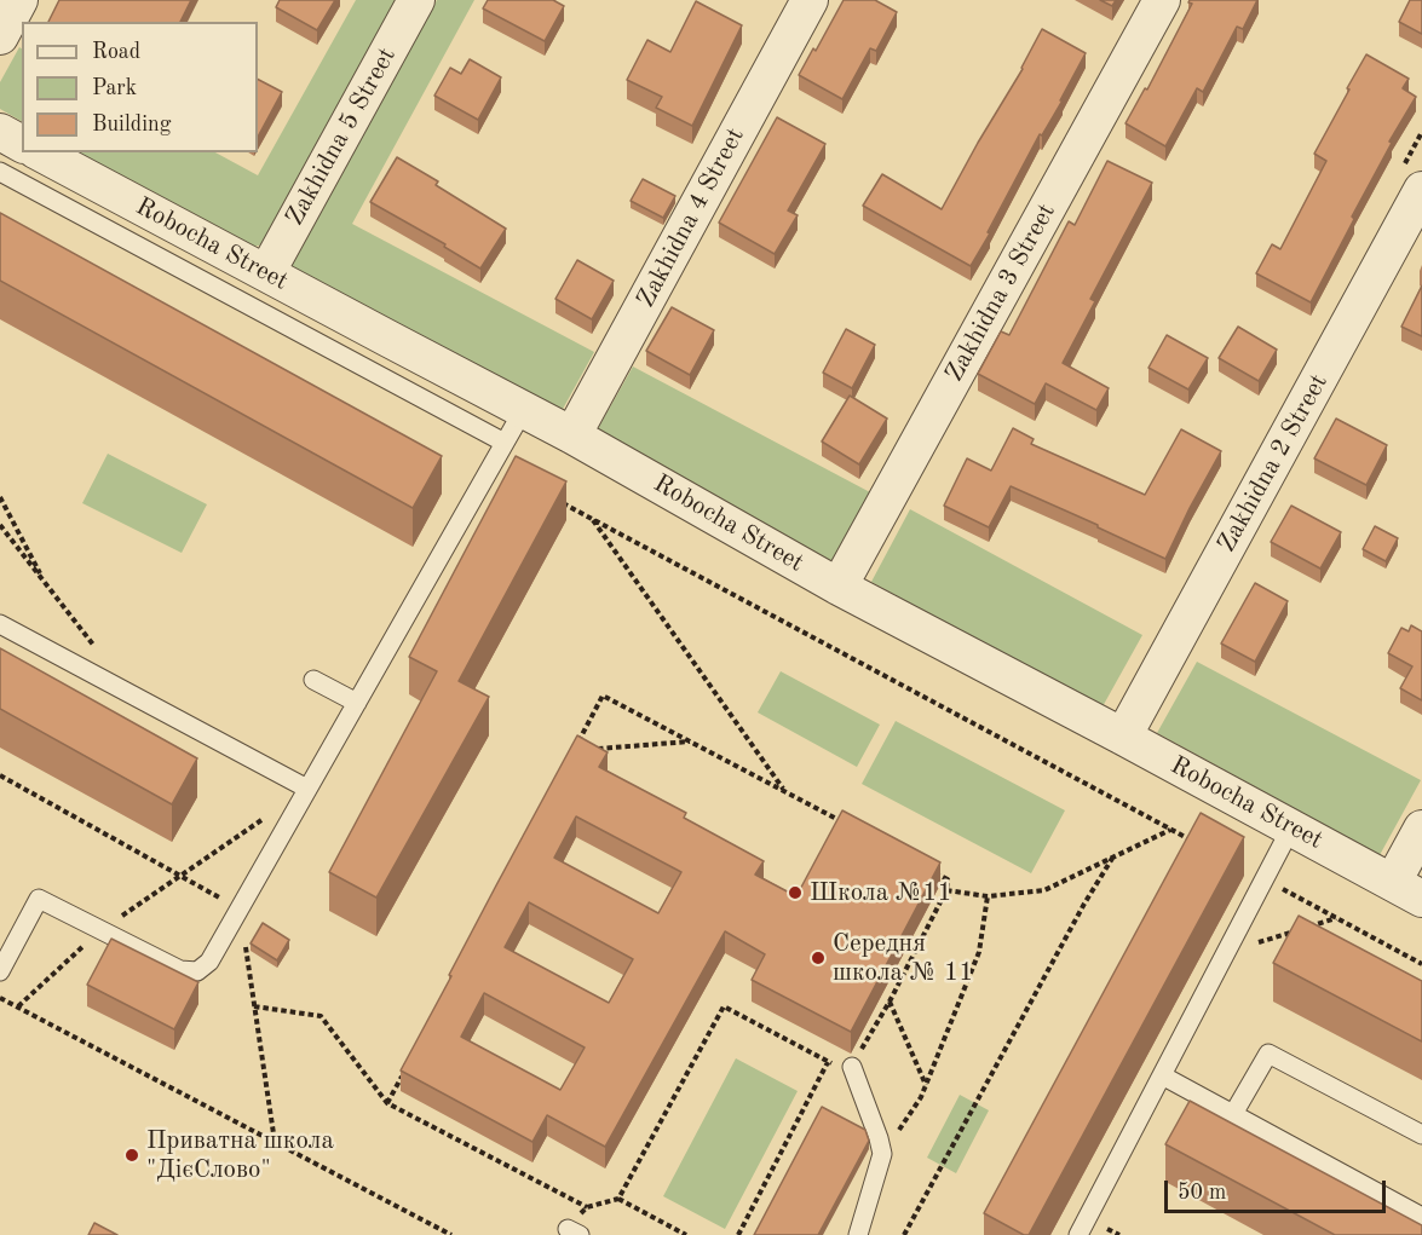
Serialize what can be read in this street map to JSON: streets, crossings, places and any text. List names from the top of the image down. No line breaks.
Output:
{"streets":{"street":["Zakhidna 5 Street","Zakhidna 4 Street","Robocha Street","Zakhidna 3 Street","Zakhidna 2 Street"]},"crossings":[["Zakhidna 5 Street","Robocha Street"],["Zakhidna 4 Street","Robocha Street"],["Robocha Street","Zakhidna 3 Street"],["Robocha Street","Zakhidna 2 Street"]],"places":["Школа №11","Середня школа № 11","Приватна школа \"ДієСлово\""],"legend":["Road","Park","Building"],"scale_bar":"50 m"}
